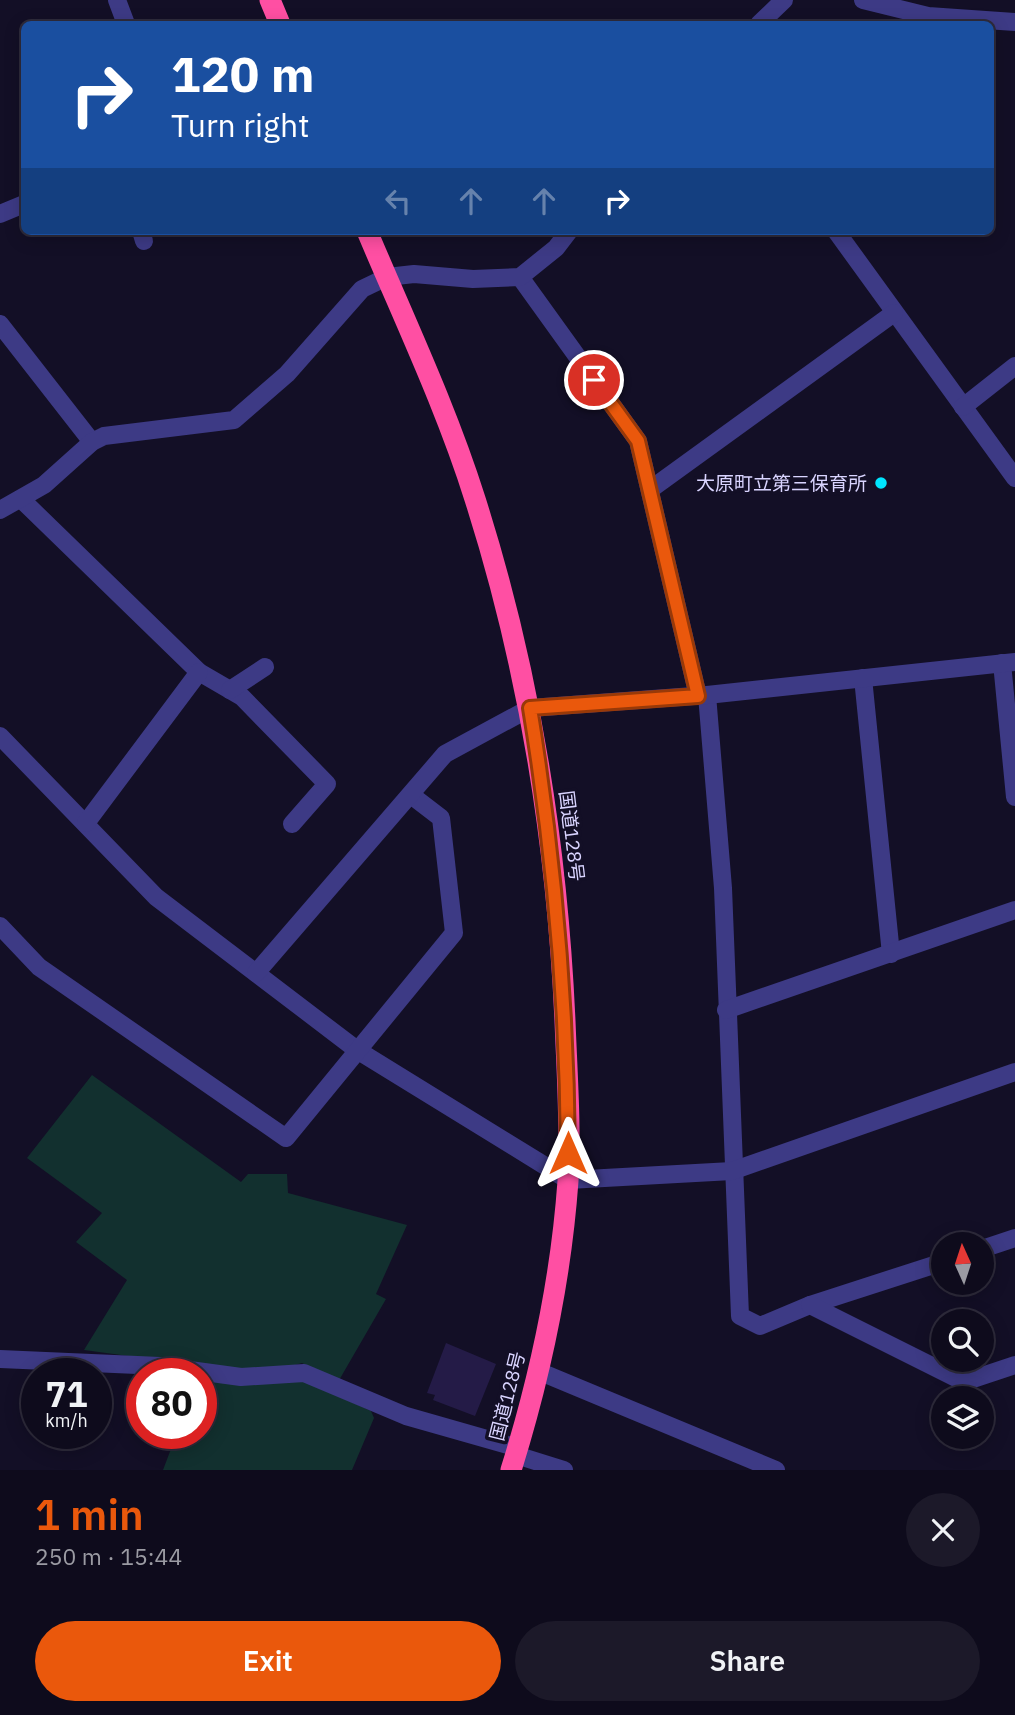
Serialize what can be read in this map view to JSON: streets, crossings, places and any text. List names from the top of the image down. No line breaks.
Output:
{"streets":{"highway":["国道128号"]},"places":["大原町立第三保育所"],"north":"top","page":{"turn":["120 m","Turn right"],"speed":"71 km/h","limit":"80","heading":["1 min","250 m · 15:44"],"buttons":["Exit","Share"]}}
